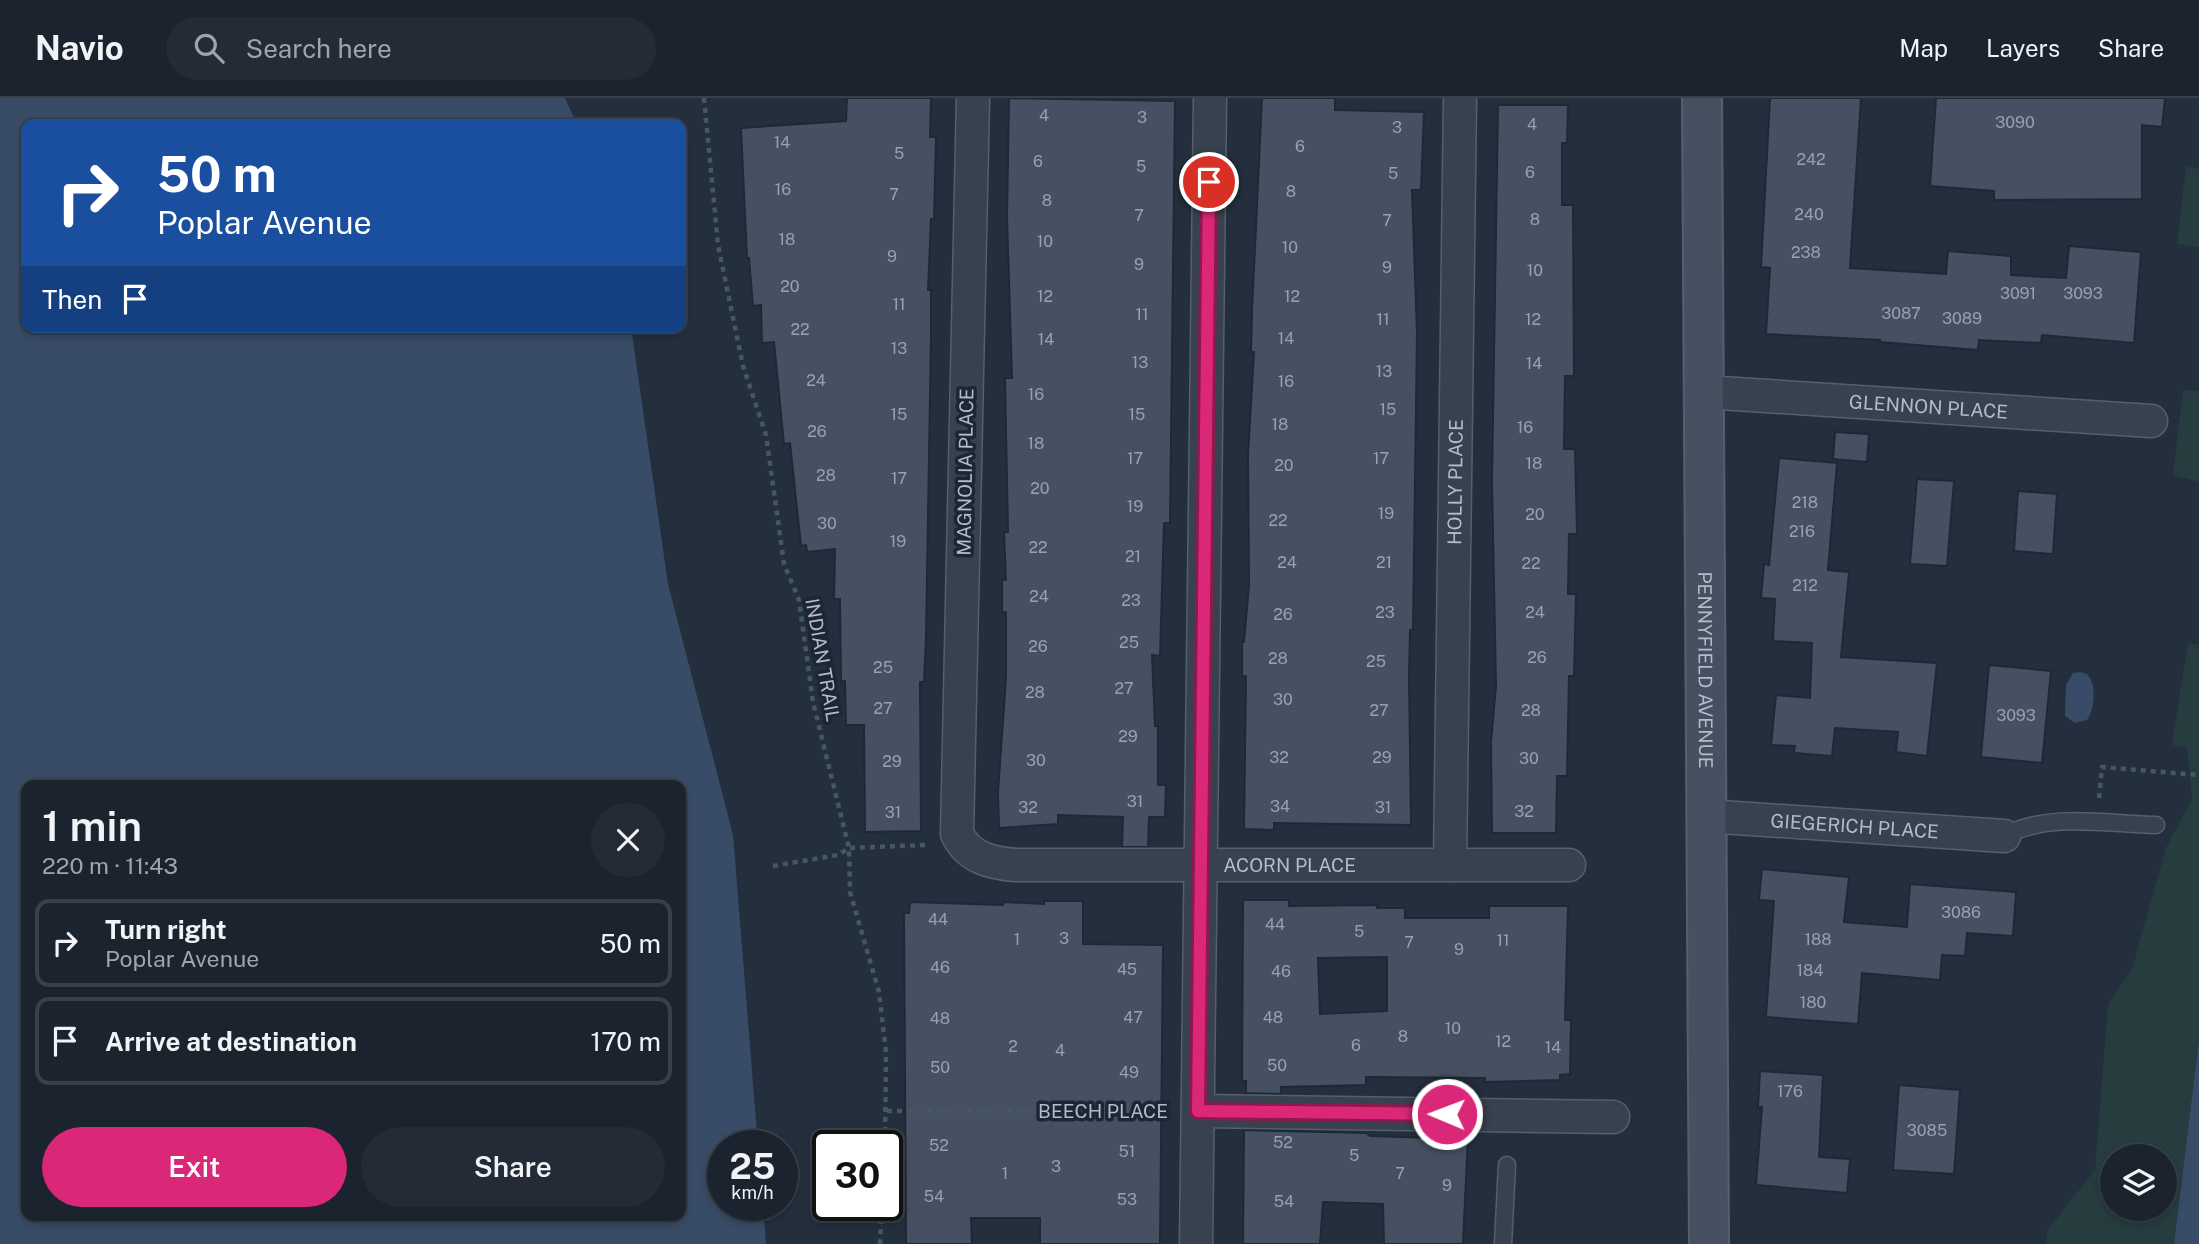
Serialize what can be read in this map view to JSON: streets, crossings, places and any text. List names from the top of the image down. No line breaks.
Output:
{"streets":{"street":["GLENNON PLACE","MAGNOLIA PLACE","HOLLY PLACE","PENNYFIELD AVENUE","GIEGERICH PLACE","ACORN PLACE"],"path":["INDIAN TRAIL","BEECH PLACE"]},"crossings":[["GLENNON PLACE","PENNYFIELD AVENUE"],["MAGNOLIA PLACE","ACORN PLACE"],["HOLLY PLACE","ACORN PLACE"],["INDIAN TRAIL","BEECH PLACE"],["PENNYFIELD AVENUE","GIEGERICH PLACE"]],"house_numbers":["4","3","3090","4","3","14","6","5","242","6","5","6","5","16","8","7","8","240","7","8","7","18","10","10","238","9","9","9","10","20","3091","3093","12","12","11","3087","11","3089","11","12","22","14","14","13","13","14","13","24","16","16","15","15","15","18","16","26","18","17","17","18","20","28","17","20","218","19","19","20","22","30","216","19","22","21","24","21","22","212","24","23","23","24","26","25","26","26","28","25","25","27","28","30","27","27","28","3093","29","32","29","30","30","29","31","34","32","31","32","31","3086","44","44","5","3","1","188","11","7","9","46","45","184","46","180","47","48","48","10","8","12","6","2","14","4","50","50","49","176","3085","52","52","51","5","3","1","7","9","54","53","54"],"page":{"header":"Navio","search":"Search here","nav":["Map","Layers","Share"],"turn":["50 m","Poplar Avenue"],"then":"Then","heading":["1 min","220 m · 11:43"],"list":[{"name":"Turn right","note":"Poplar Avenue","value":"50 m"},{"name":"Arrive at destination","value":"170 m"}],"buttons":["Exit","Share"],"speed":"25 km/h","limit":"30"}}
